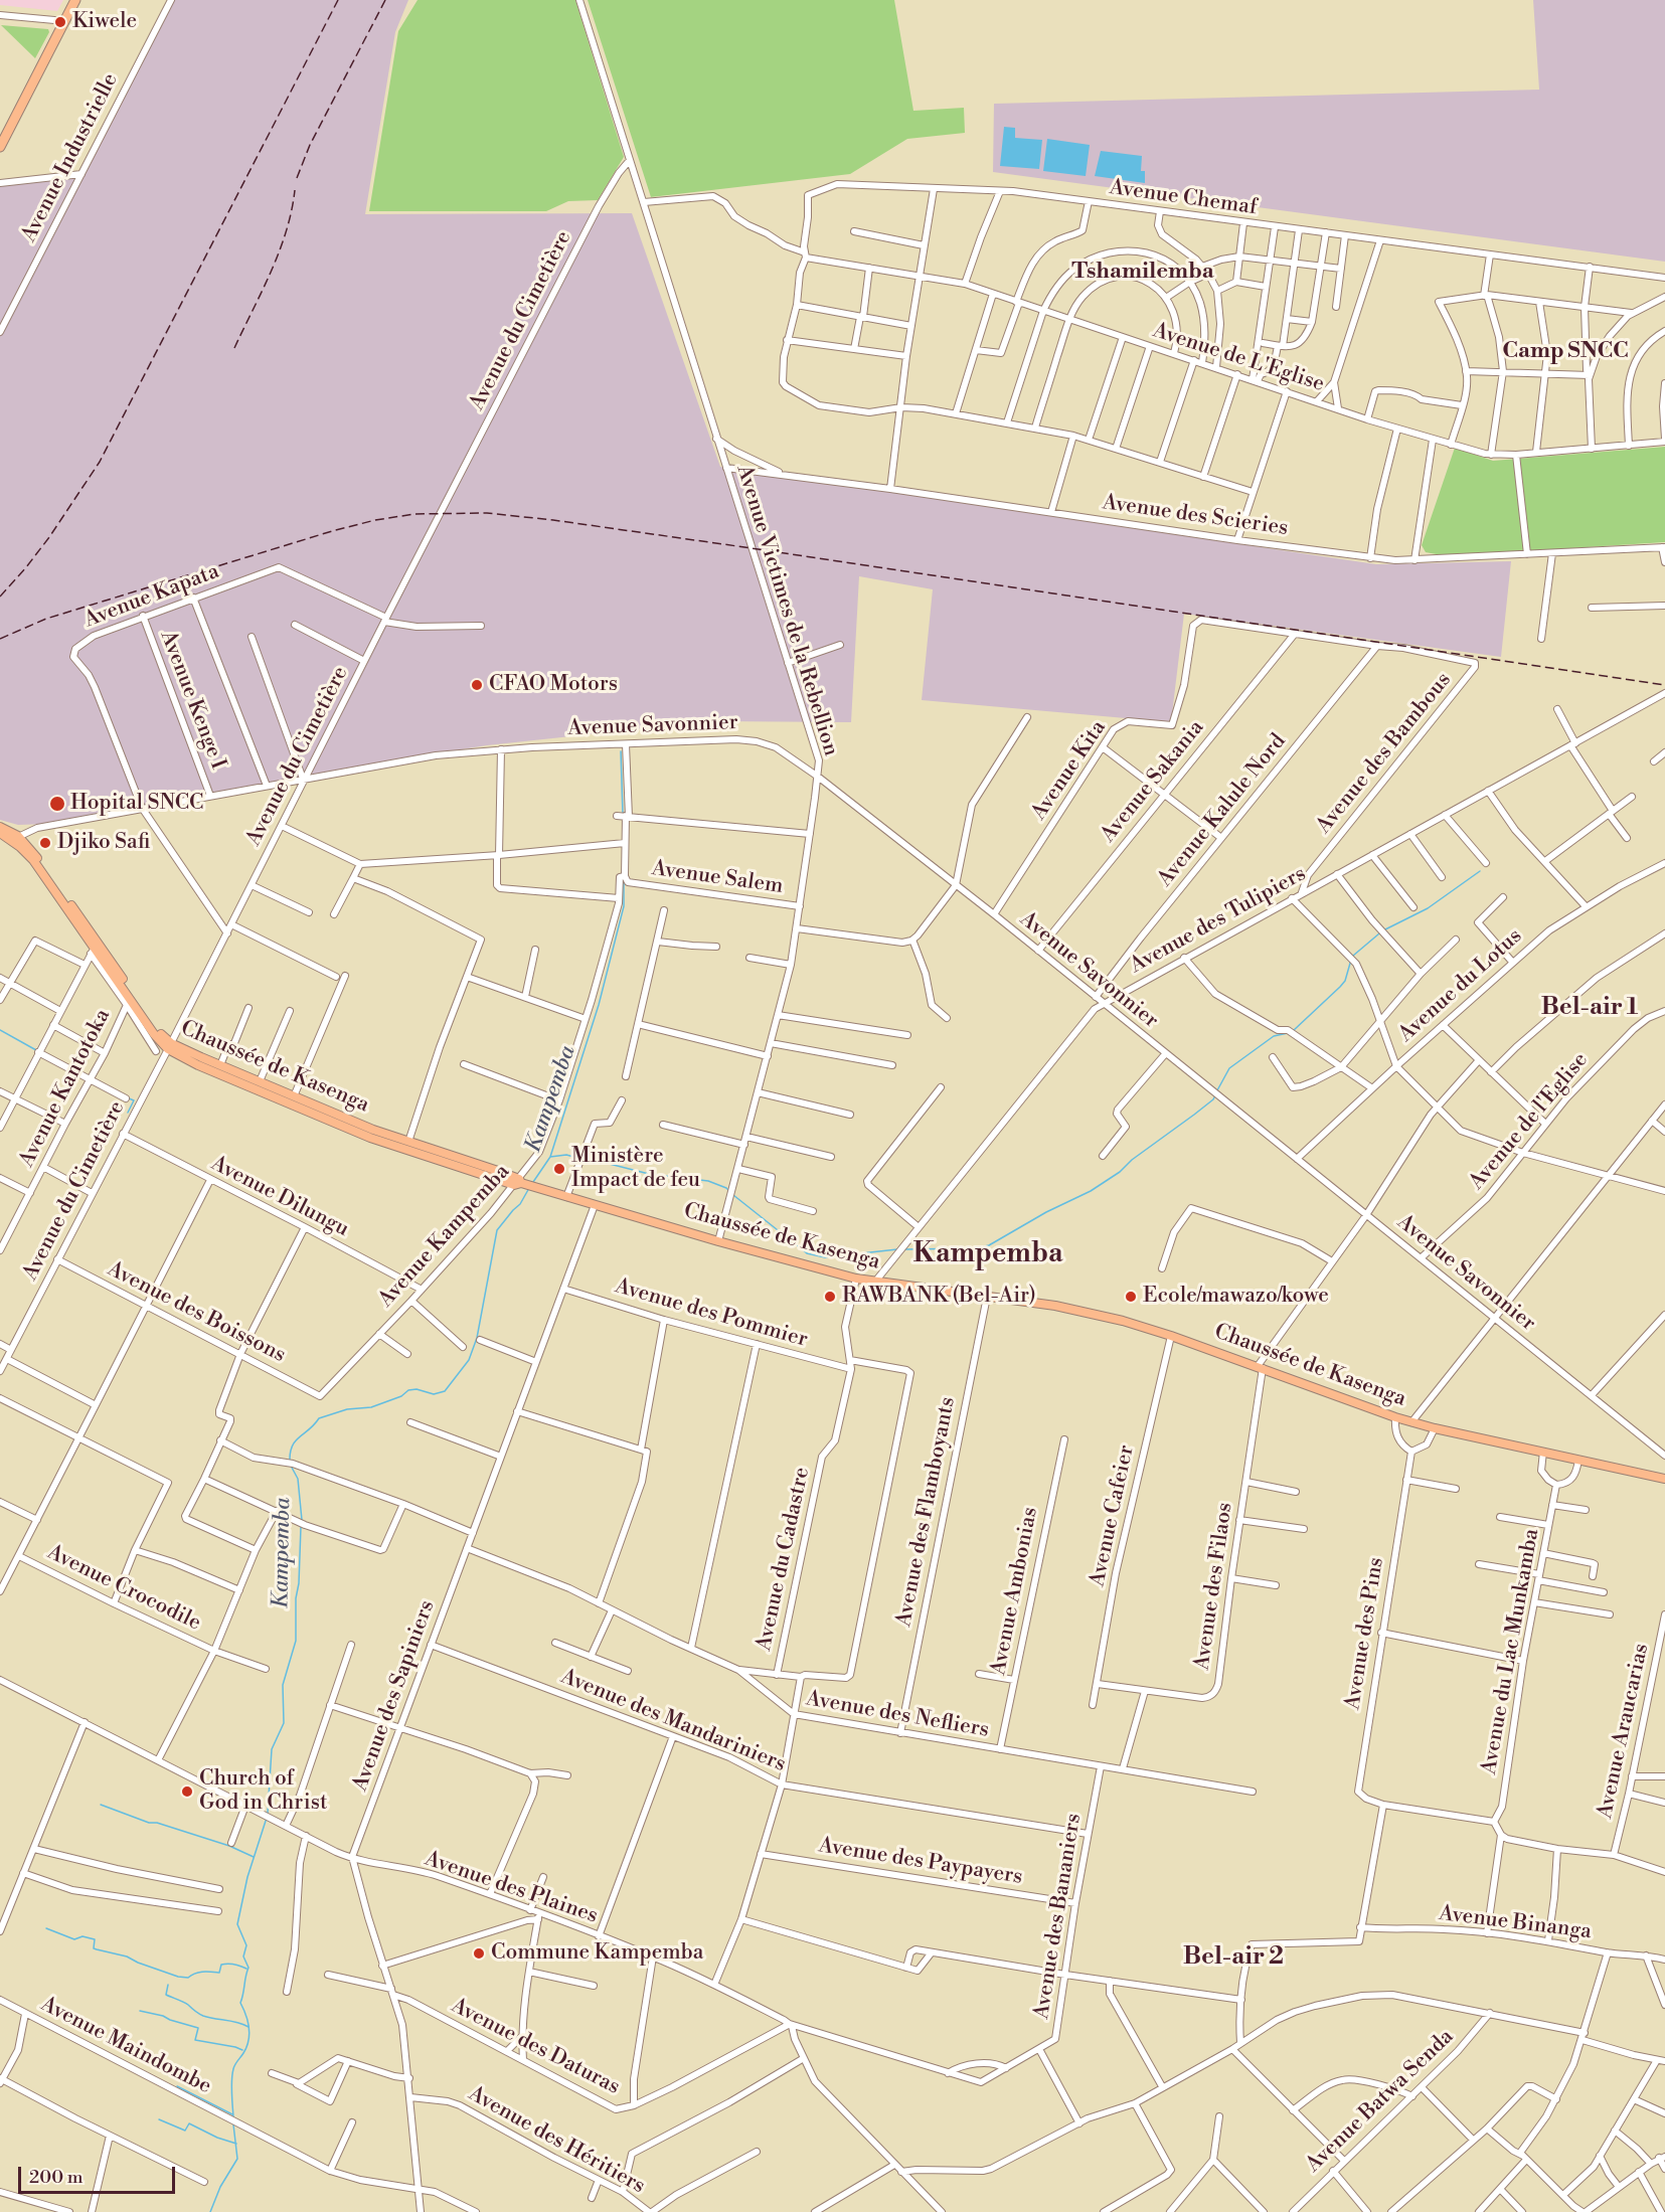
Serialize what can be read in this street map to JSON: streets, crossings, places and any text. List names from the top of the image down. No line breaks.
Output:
{"streets":{"main road":["Chaussée de Kasenga"],"street":["Avenue Industrielle","Avenue Chemaf","Avenue du Cimetière","Avenue de L'Eglise","Avenue des Scieries","Avenue Kapata","Avenue Victimes de la Rebellion","Avenue Kenge I","Avenue Savonnier","Avenue des Bambous","Avenue Kita","Avenue Sakania","Avenue Kalule Nord","Avenue Salem","Avenue des Tulipiers","Avenue du Lotus","Avenue Kantotoka","Avenue de l'Eglise","Avenue Dilungu","Avenue Kampemba","Avenue des Boissons","Avenue des Pommier","Avenue des Flamboyants","Avenue Cafeier","Avenue du Cadastre","Avenue des Filaos","Avenue Crocodile","Avenue Ambonias","Avenue des Pins","Avenue du Lac Munkamba","Avenue des Sapiniers","Avenue des Nefliers","Avenue des Mandariniers","Avenue Araucarias","Avenue des Paypayers","Avenue des Plaines","Avenue des Bananiers","Avenue Binanga","Avenue Maindombe","Avenue des Daturas","Avenue Batwa Senda","Avenue des Héritiers"]},"crossings":[["Avenue Chemaf","Avenue de L'Eglise"],["Avenue du Cimetière","Avenue Kapata"],["Avenue du Cimetière","Avenue Victimes de la Rebellion"],["Avenue du Cimetière","Avenue Savonnier"],["Avenue du Cimetière","Chaussée de Kasenga"],["Avenue du Cimetière","Avenue Dilungu"],["Avenue du Cimetière","Avenue des Boissons"],["Avenue de L'Eglise","Avenue Victimes de la Rebellion"],["Avenue des Scieries","Avenue Victimes de la Rebellion"],["Avenue Kapata","Avenue Kenge I"],["Avenue Kapata","Avenue Savonnier"],["Avenue Victimes de la Rebellion","Avenue Savonnier"],["Avenue Victimes de la Rebellion","Avenue Salem"],["Avenue Victimes de la Rebellion","Chaussée de Kasenga"],["Avenue Kenge I","Avenue Savonnier"],["Avenue Savonnier","Avenue Kita"],["Avenue Savonnier","Avenue Sakania"],["Avenue Savonnier","Avenue Kalule Nord"],["Avenue Savonnier","Avenue des Tulipiers"],["Avenue Savonnier","Avenue du Lotus"],["Avenue Savonnier","Chaussée de Kasenga"],["Avenue Savonnier","Avenue de l'Eglise"],["Avenue Savonnier","Avenue Kampemba"],["Avenue des Bambous","Avenue Kalule Nord"],["Avenue des Bambous","Avenue des Tulipiers"],["Avenue Kita","Avenue Sakania"],["Avenue Salem","Avenue Kampemba"],["Avenue des Tulipiers","Chaussée de Kasenga"],["Chaussée de Kasenga","Avenue Kampemba"],["Chaussée de Kasenga","Avenue des Flamboyants"],["Chaussée de Kasenga","Avenue Cafeier"],["Chaussée de Kasenga","Avenue du Cadastre"],["Chaussée de Kasenga","Avenue des Filaos"],["Chaussée de Kasenga","Avenue des Sapiniers"],["Avenue Dilungu","Avenue Kampemba"],["Avenue Kampemba","Avenue des Boissons"],["Avenue des Pommier","Avenue du Cadastre"],["Avenue des Pommier","Avenue des Sapiniers"],["Avenue des Flamboyants","Avenue des Nefliers"],["Avenue Ambonias","Avenue des Nefliers"],["Avenue des Sapiniers","Avenue des Nefliers"],["Avenue des Sapiniers","Avenue des Mandariniers"],["Avenue des Sapiniers","Avenue des Plaines"],["Avenue des Nefliers","Avenue des Bananiers"],["Avenue des Mandariniers","Avenue des Bananiers"],["Avenue des Paypayers","Avenue des Bananiers"],["Avenue des Plaines","Avenue des Bananiers"],["Avenue des Plaines","Avenue des Daturas"],["Avenue des Bananiers","Avenue des Daturas"]],"districts":["Tshamilemba","Camp SNCC","Bel-air 1","Kampemba","Bel-air 2"],"water":["Kampemba"],"places":["Kiwele","CFAO Motors","Hopital SNCC","Djiko Safi","Ministère Impact de feu","RAWBANK (Bel-Air)","Ecole/mawazo/kowe","Church of God in Christ","Commune Kampemba"],"scale_bar":"200 m"}
